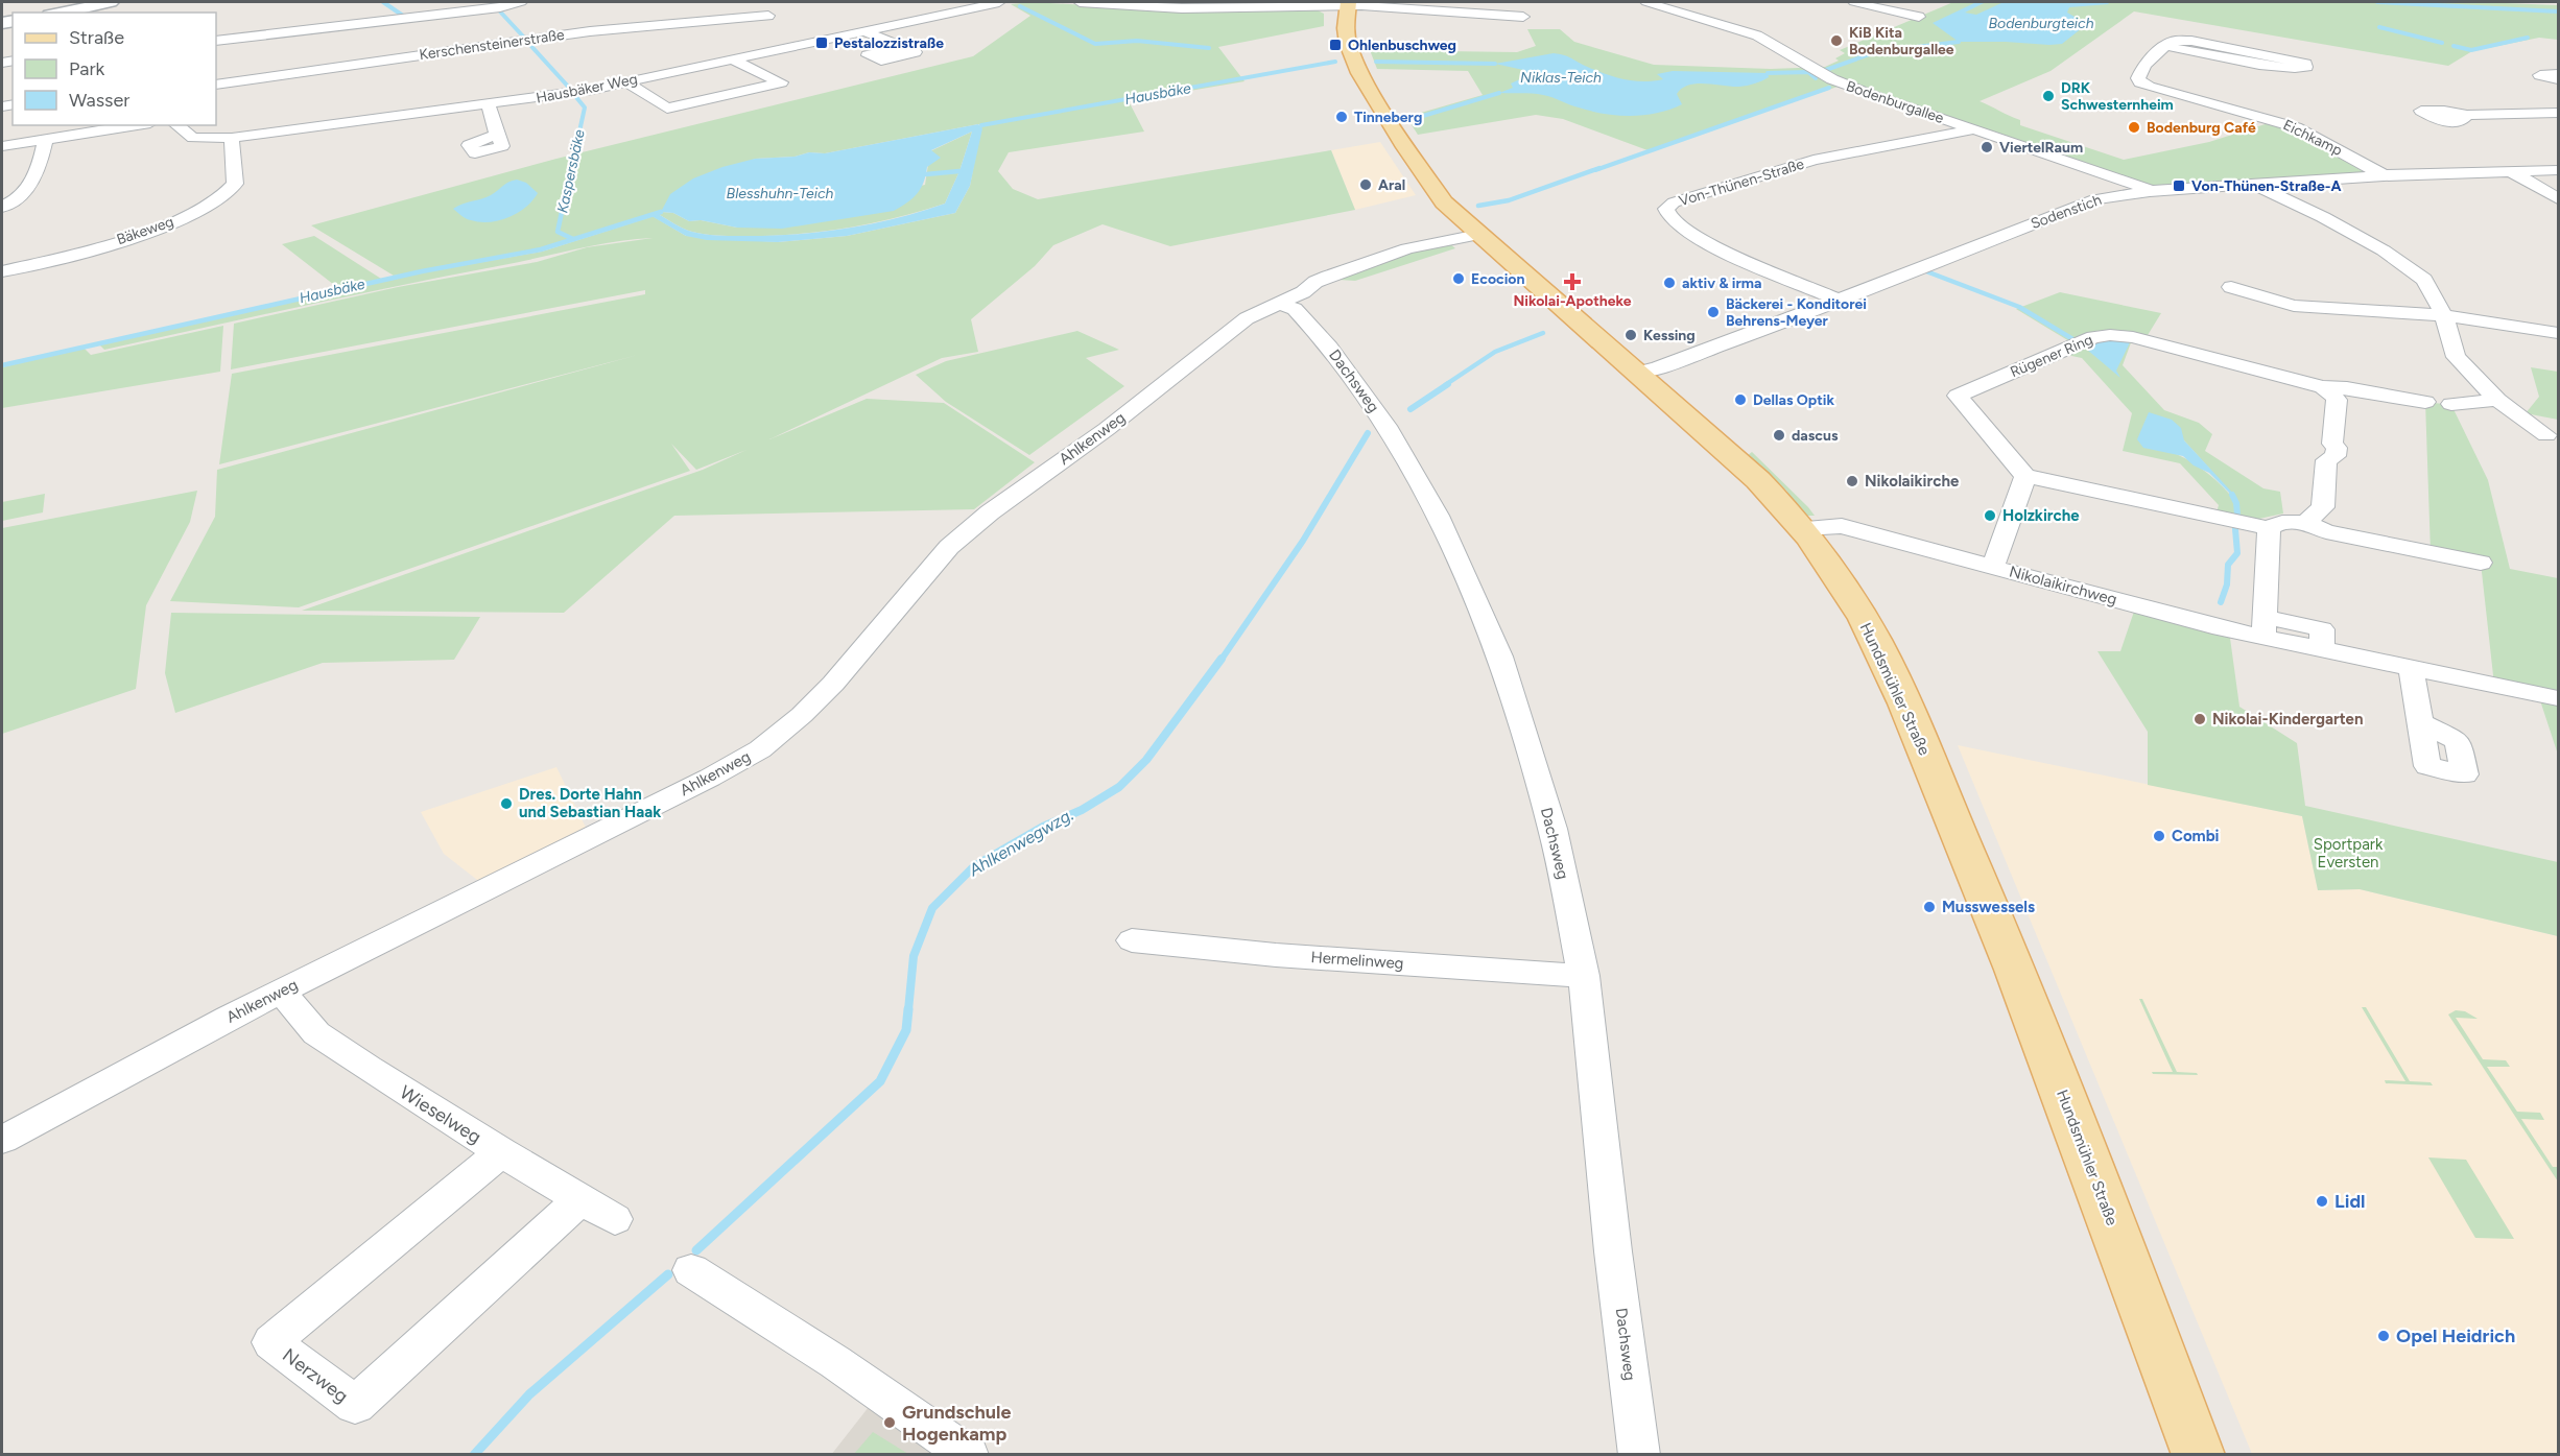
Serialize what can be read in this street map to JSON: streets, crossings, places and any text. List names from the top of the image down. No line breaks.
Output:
{"streets":{"main road":["Hundsmühler Straße"],"street":["Kerschensteinerstraße","Hausbäker Weg","Bodenburgallee","Eichkamp","Von-Thünen-Straße","Sodenstich","Bäkeweg","Rügener Ring","Dachsweg","Ahlkenweg","Nikolaikirchweg","Hermelinweg","Wieselweg","Nerzweg"]},"crossings":[["Hausbäker Weg","Bäkeweg"],["Bodenburgallee","Von-Thünen-Straße"],["Bodenburgallee","Sodenstich"],["Eichkamp","Sodenstich"],["Von-Thünen-Straße","Sodenstich"],["Sodenstich","Hundsmühler Straße"],["Dachsweg","Ahlkenweg"],["Dachsweg","Hermelinweg"],["Ahlkenweg","Hundsmühler Straße"],["Ahlkenweg","Wieselweg"],["Nikolaikirchweg","Hundsmühler Straße"],["Wieselweg","Nerzweg"]],"water":["Bodenburgteich","Niklas-Teich","Hausbäke","Kaspersbäke","Blesshuhn-Teich","Ahlkenwegwzg."],"parks":["Sportpark Eversten"],"places":{"other":["KiB Kita Bodenburgallee","DRK Schwesternheim","Tinneberg","Bodenburg Café","ViertelRaum","Aral","Ecocion","aktiv & irma","Bäckerei - Konditorei Behrens-Meyer","Kessing","Dellas Optik","dascus","Nikolaikirche","Holzkirche","Nikolai-Kindergarten","Dres. Dorte Hahn und Sebastian Haak","Combi","Musswessels","Lidl","Opel Heidrich","Grundschule Hogenkamp"],"transit":["Pestalozzistraße","Ohlenbuschweg","Von-Thünen-Straße-A"],"health":["Nikolai-Apotheke"]},"legend":["Straße","Park","Wasser"]}
